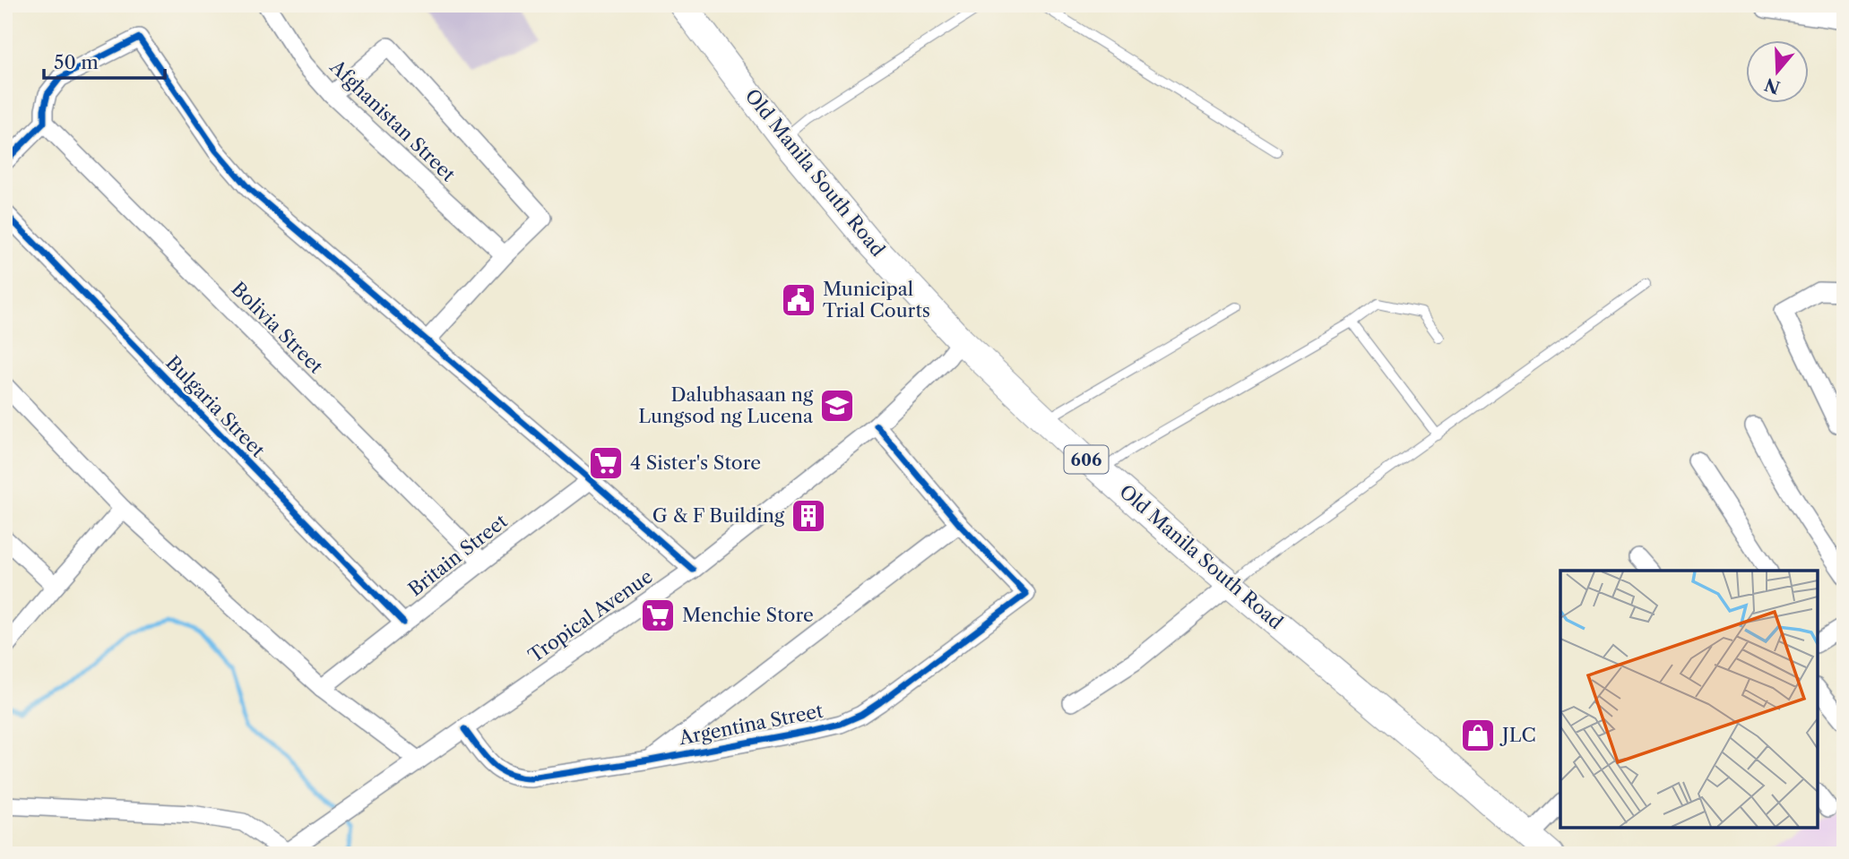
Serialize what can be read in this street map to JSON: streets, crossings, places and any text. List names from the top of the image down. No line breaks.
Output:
{"streets":{"main road":["Old Manila South Road","606"],"street":["Afghanistan Street","Bolivia Street","Bulgaria Street","Britain Street","Tropical Avenue","Argentina Street"]},"crossings":[["Old Manila South Road","Tropical Avenue"],["Bolivia Street","Britain Street"],["Bulgaria Street","Britain Street"],["Tropical Avenue","Argentina Street"]],"places":{"public building":["Municipal Trial Courts"],"school or university":["Dalubhasaan ng Lungsod ng Lucena"],"supermarket":["4 Sister's Store","Menchie Store"],"building":["G & F Building"],"shop":["JLC"]},"scale_bar":"50 m","north":"bottom"}
